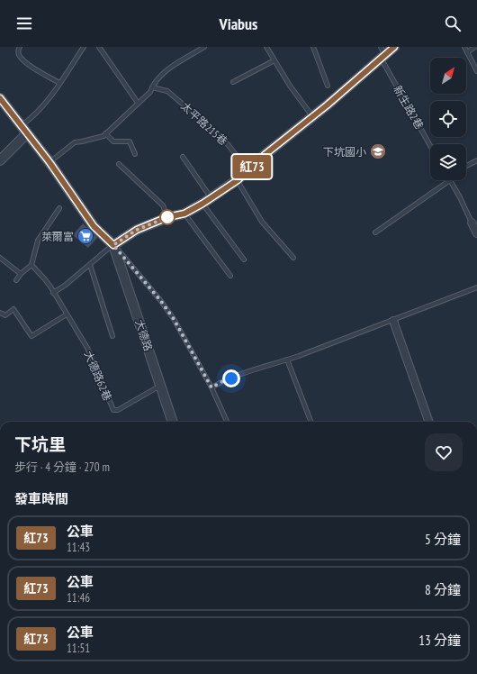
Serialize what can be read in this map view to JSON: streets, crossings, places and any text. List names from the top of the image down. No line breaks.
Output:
{"streets":{"street":["大德路"],"lane":["新生路2巷","太平路215巷","大德路62巷"]},"crossings":[["大德路","大德路62巷"]],"places":{"school or university":["下坑國小"],"supermarket":["萊爾富"]},"lines":["bus line 紅73"],"north":"top right","page":{"header":"Viabus","on_map":"紅73","heading":[["下坑里","步行 · 4 分鐘 · 270 m"],"發車時間"],"list":[{"mark":"紅73","name":"公車","note":"11:43","value":"5 分鐘"},{"mark":"紅73","name":"公車","note":"11:46","value":"8 分鐘"},{"mark":"紅73","name":"公車","note":"11:51","value":"13 分鐘"}]}}
